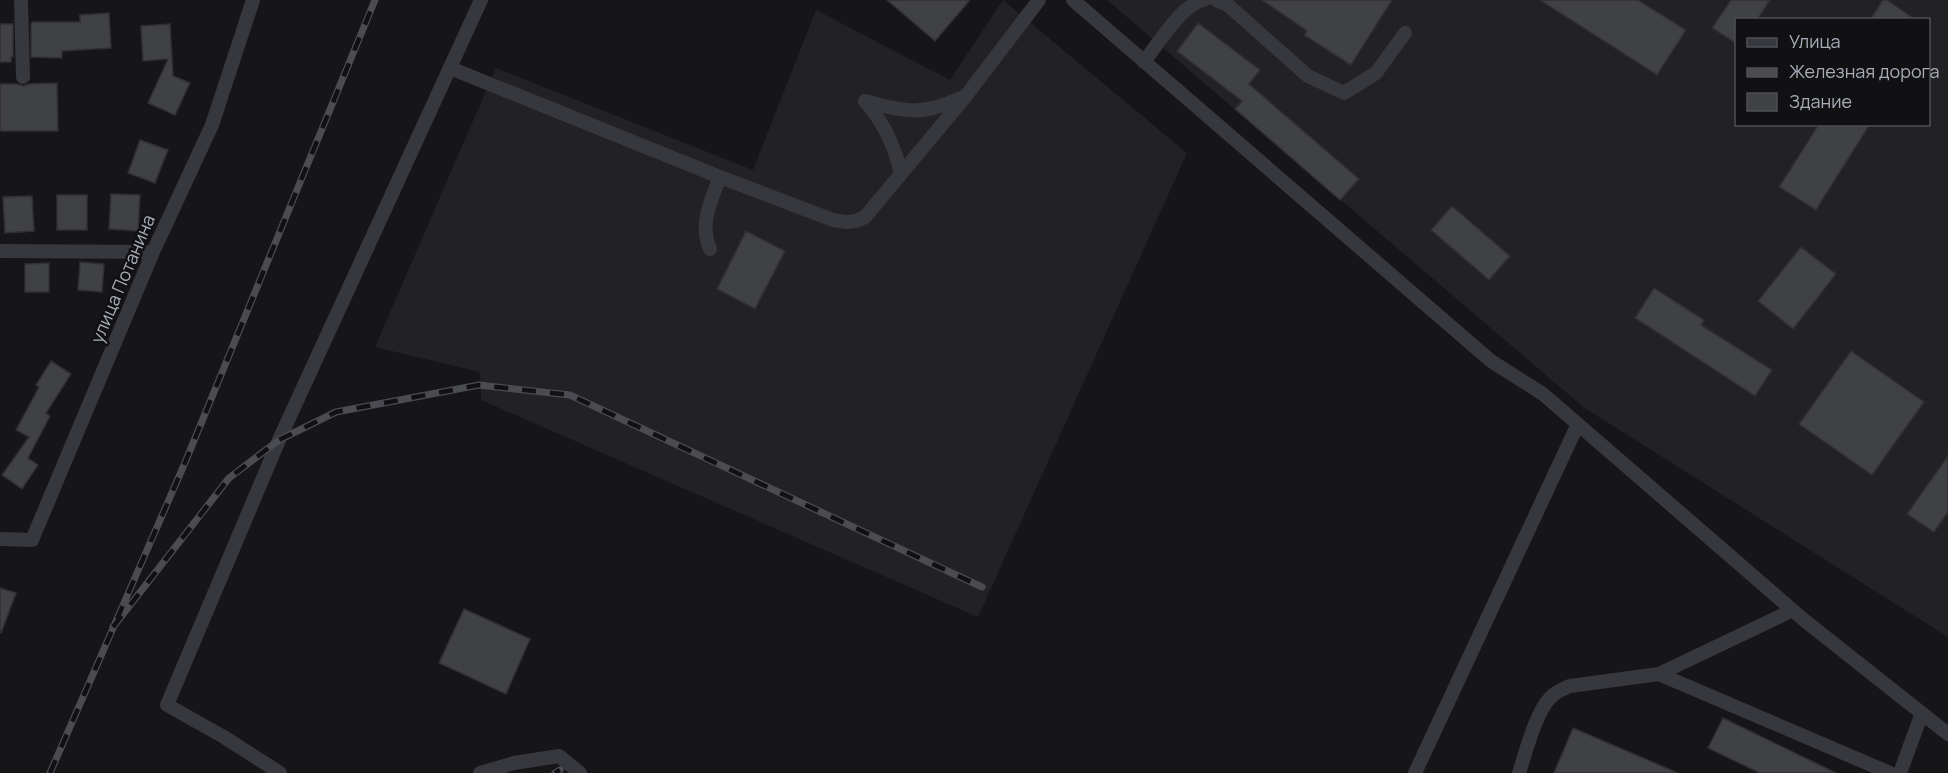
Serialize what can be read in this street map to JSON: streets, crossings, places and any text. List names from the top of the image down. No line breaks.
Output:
{"streets":{"street":["улица Потанина"]},"legend":["Улица","Железная дорога","Здание"]}
